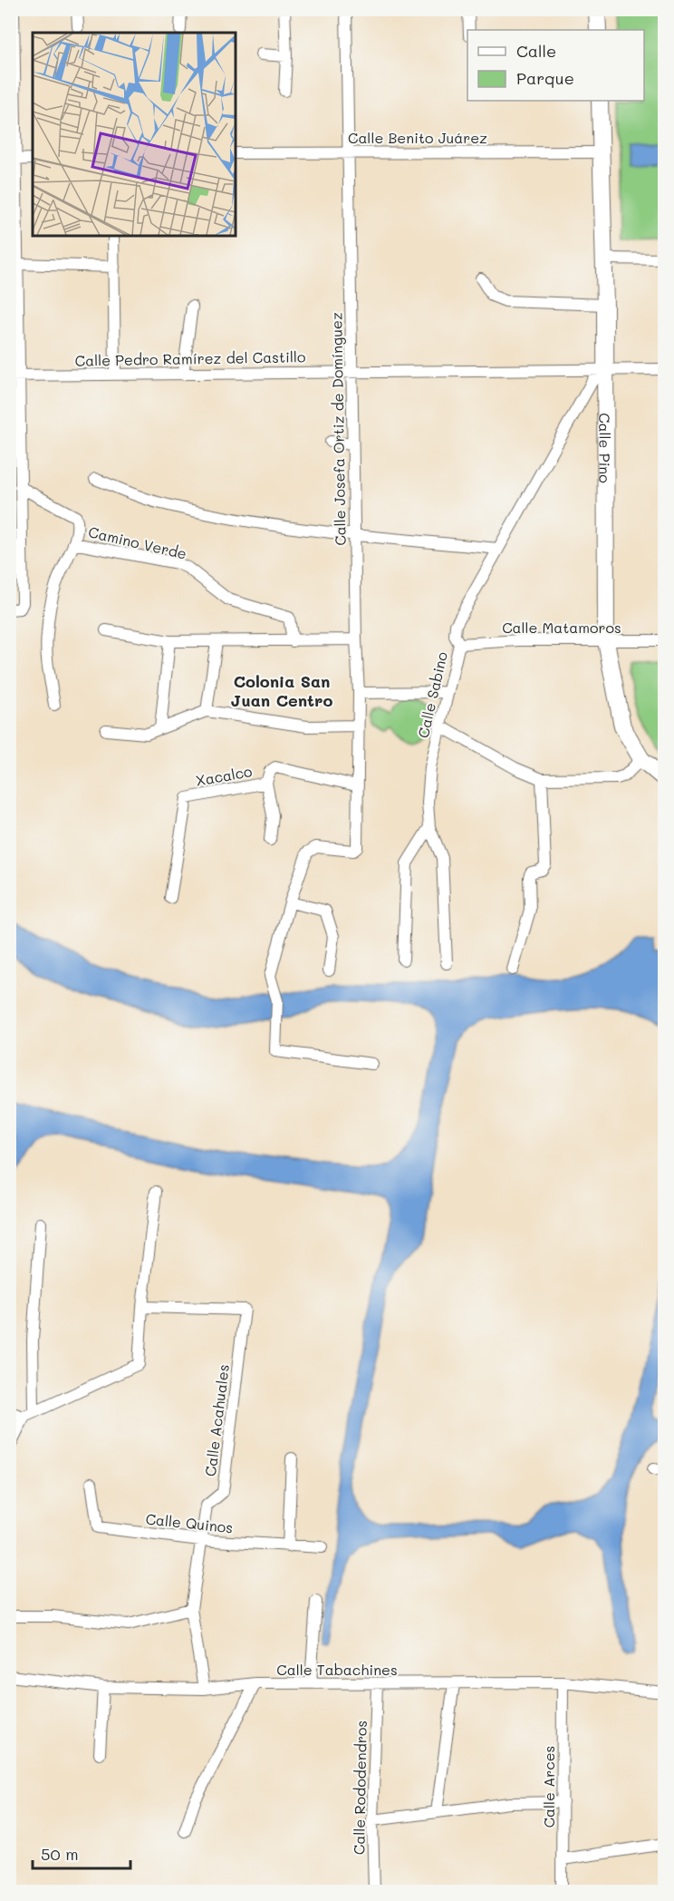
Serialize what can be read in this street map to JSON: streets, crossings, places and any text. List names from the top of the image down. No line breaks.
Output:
{"streets":{"street":["Calle Benito Juárez","Calle Pedro Ramírez del Castillo","Calle Josefa Ortiz de Domínguez","Calle Pino","Camino Verde","Calle Matamoros","Calle Sabino","Xacalco","Calle Acahuales","Calle Quinos","Calle Tabachines","Calle Arces","Calle Rododendros"]},"crossings":[["Calle Benito Juárez","Calle Josefa Ortiz de Domínguez"],["Calle Benito Juárez","Calle Pino"],["Calle Pedro Ramírez del Castillo","Calle Josefa Ortiz de Domínguez"],["Calle Pedro Ramírez del Castillo","Calle Pino"],["Calle Pedro Ramírez del Castillo","Calle Sabino"],["Calle Josefa Ortiz de Domínguez","Xacalco"],["Calle Pino","Calle Matamoros"],["Calle Pino","Calle Sabino"],["Calle Matamoros","Calle Sabino"],["Calle Acahuales","Calle Quinos"],["Calle Acahuales","Calle Tabachines"],["Calle Tabachines","Calle Arces"],["Calle Tabachines","Calle Rododendros"]],"districts":["Colonia San Juan Centro"],"legend":["Calle","Parque"],"scale_bar":"50 m"}
